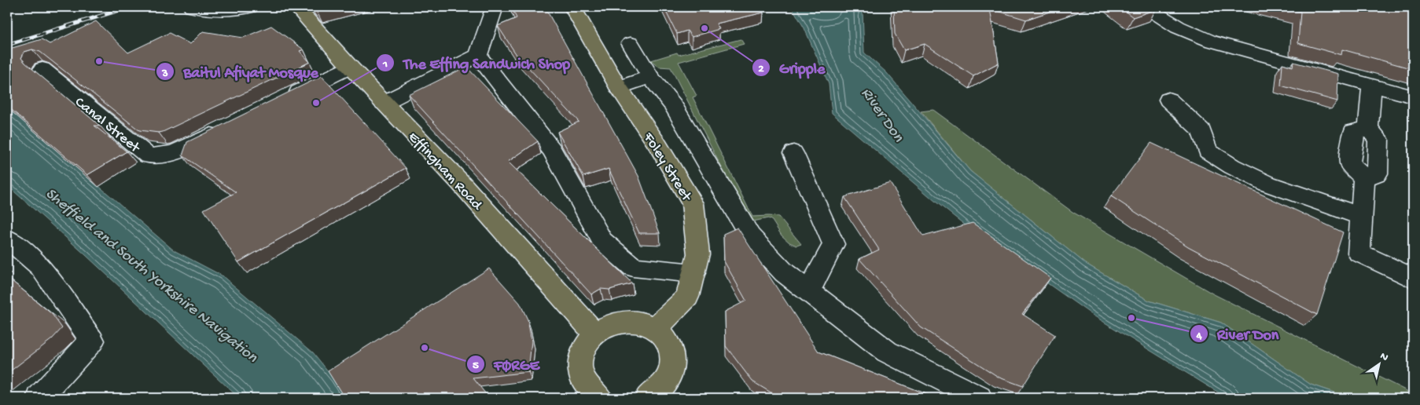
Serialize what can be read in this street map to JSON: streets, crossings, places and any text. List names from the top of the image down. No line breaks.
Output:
{"streets":{"main road":["Foley Street","Effingham Road"],"street":["Canal Street"]},"water":["River Don","Sheffield and South Yorkshire Navigation"],"places":["Gripple","Baitul Afiyat Mosque","The Effing Sandwich Shop","River Don","FØRGE"],"north":"top right"}
